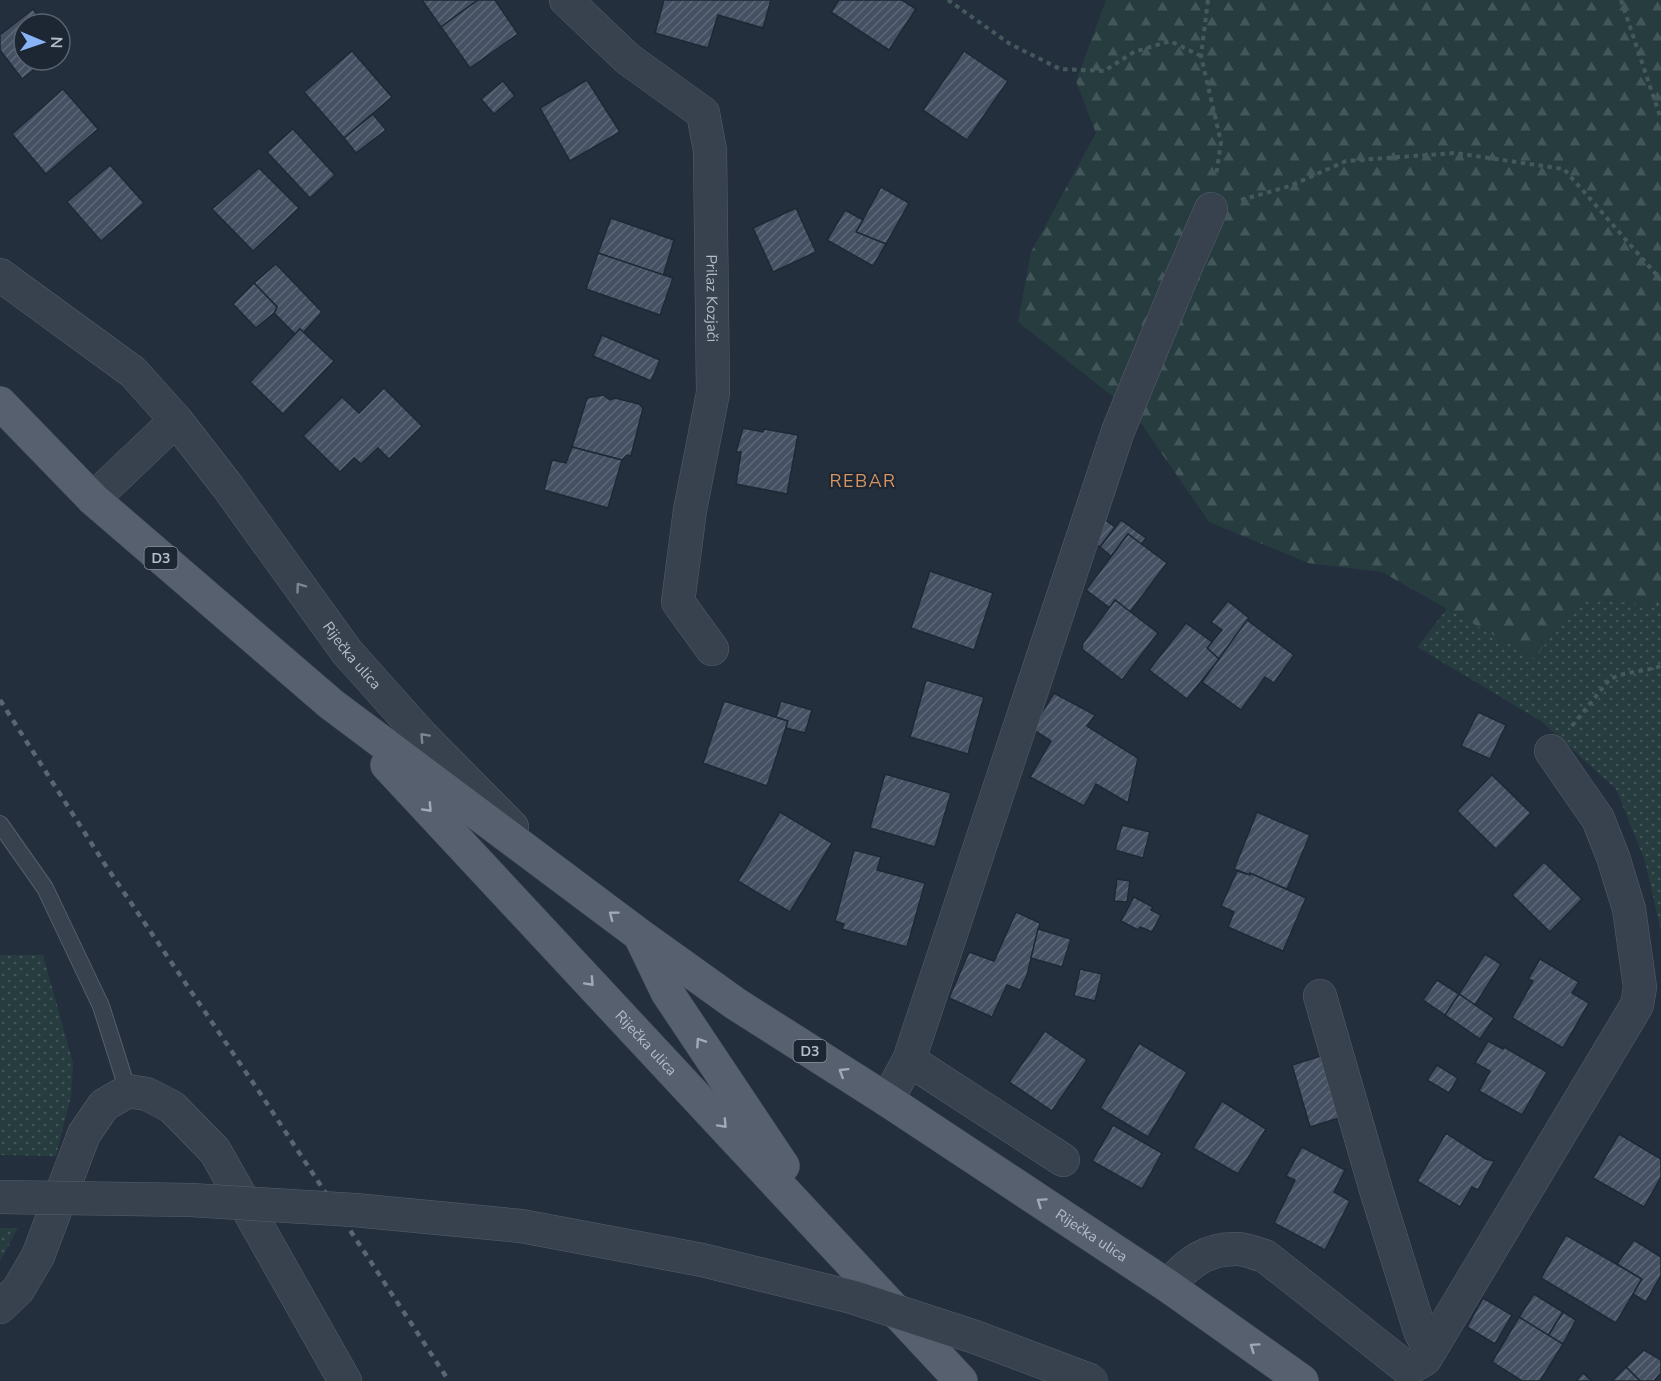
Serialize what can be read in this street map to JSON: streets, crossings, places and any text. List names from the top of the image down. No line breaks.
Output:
{"streets":{"main road":["D3","Riječka ulica"],"street":["Prilaz Kozjači"]},"districts":["REBAR"],"north":"right"}
